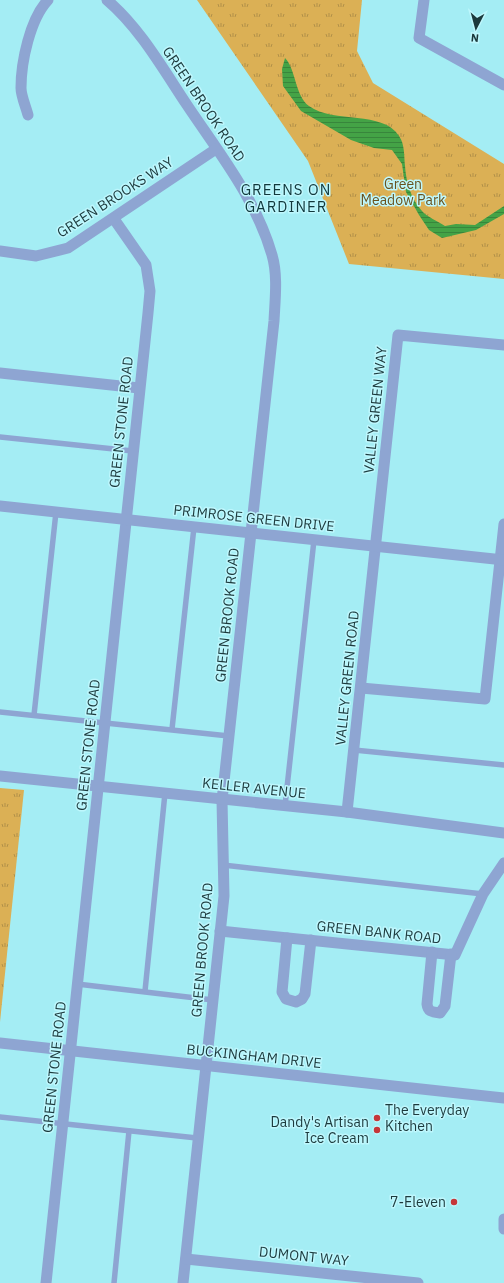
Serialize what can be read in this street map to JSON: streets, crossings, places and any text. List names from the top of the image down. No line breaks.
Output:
{"streets":{"street":["GREEN BROOK ROAD","GREEN BROOKS WAY","VALLEY GREEN WAY","GREEN STONE ROAD","PRIMROSE GREEN DRIVE","VALLEY GREEN ROAD","KELLER AVENUE","GREEN BANK ROAD","BUCKINGHAM DRIVE","DUMONT WAY"]},"crossings":[["GREEN BROOK ROAD","GREEN BROOKS WAY"],["GREEN BROOK ROAD","PRIMROSE GREEN DRIVE"],["GREEN BROOK ROAD","KELLER AVENUE"],["GREEN BROOK ROAD","GREEN BANK ROAD"],["GREEN BROOK ROAD","BUCKINGHAM DRIVE"],["GREEN BROOK ROAD","DUMONT WAY"],["GREEN BROOKS WAY","GREEN STONE ROAD"],["VALLEY GREEN WAY","PRIMROSE GREEN DRIVE"],["VALLEY GREEN WAY","VALLEY GREEN ROAD"],["GREEN STONE ROAD","PRIMROSE GREEN DRIVE"],["GREEN STONE ROAD","KELLER AVENUE"],["GREEN STONE ROAD","BUCKINGHAM DRIVE"],["PRIMROSE GREEN DRIVE","VALLEY GREEN ROAD"],["VALLEY GREEN ROAD","KELLER AVENUE"]],"districts":["GREENS ON GARDINER"],"parks":["Green Meadow Park"],"places":["The Everyday Kitchen","Dandy's Artisan Ice Cream","7-Eleven"],"north":"bottom"}
